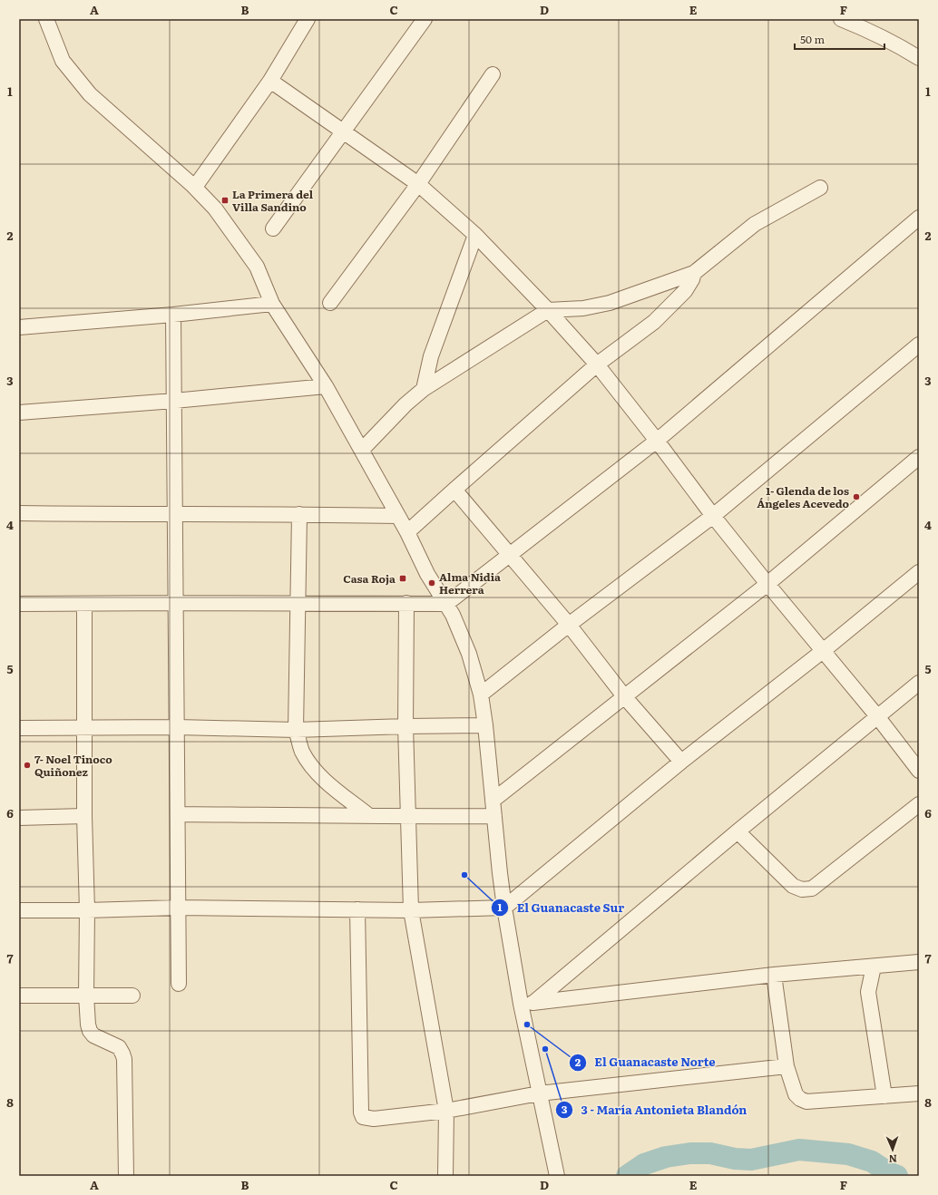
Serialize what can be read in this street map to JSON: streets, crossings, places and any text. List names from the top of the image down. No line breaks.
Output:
{"places":{"transit":["La Primera del Villa Sandino","Casa Roja"],"other":["1- Glenda de los Ángeles Acevedo","Alma Nidia Herrera","7- Noel Tinoco Quiñonez","El Guanacaste Sur","El Guanacaste Norte","3 - María Antonieta Blandón"]},"scale_bar":"50 m","north":"bottom","grid":{"columns":["A","B","C","D","E","F"],"rows":["1","2","3","4","5","6","7","8"]}}
